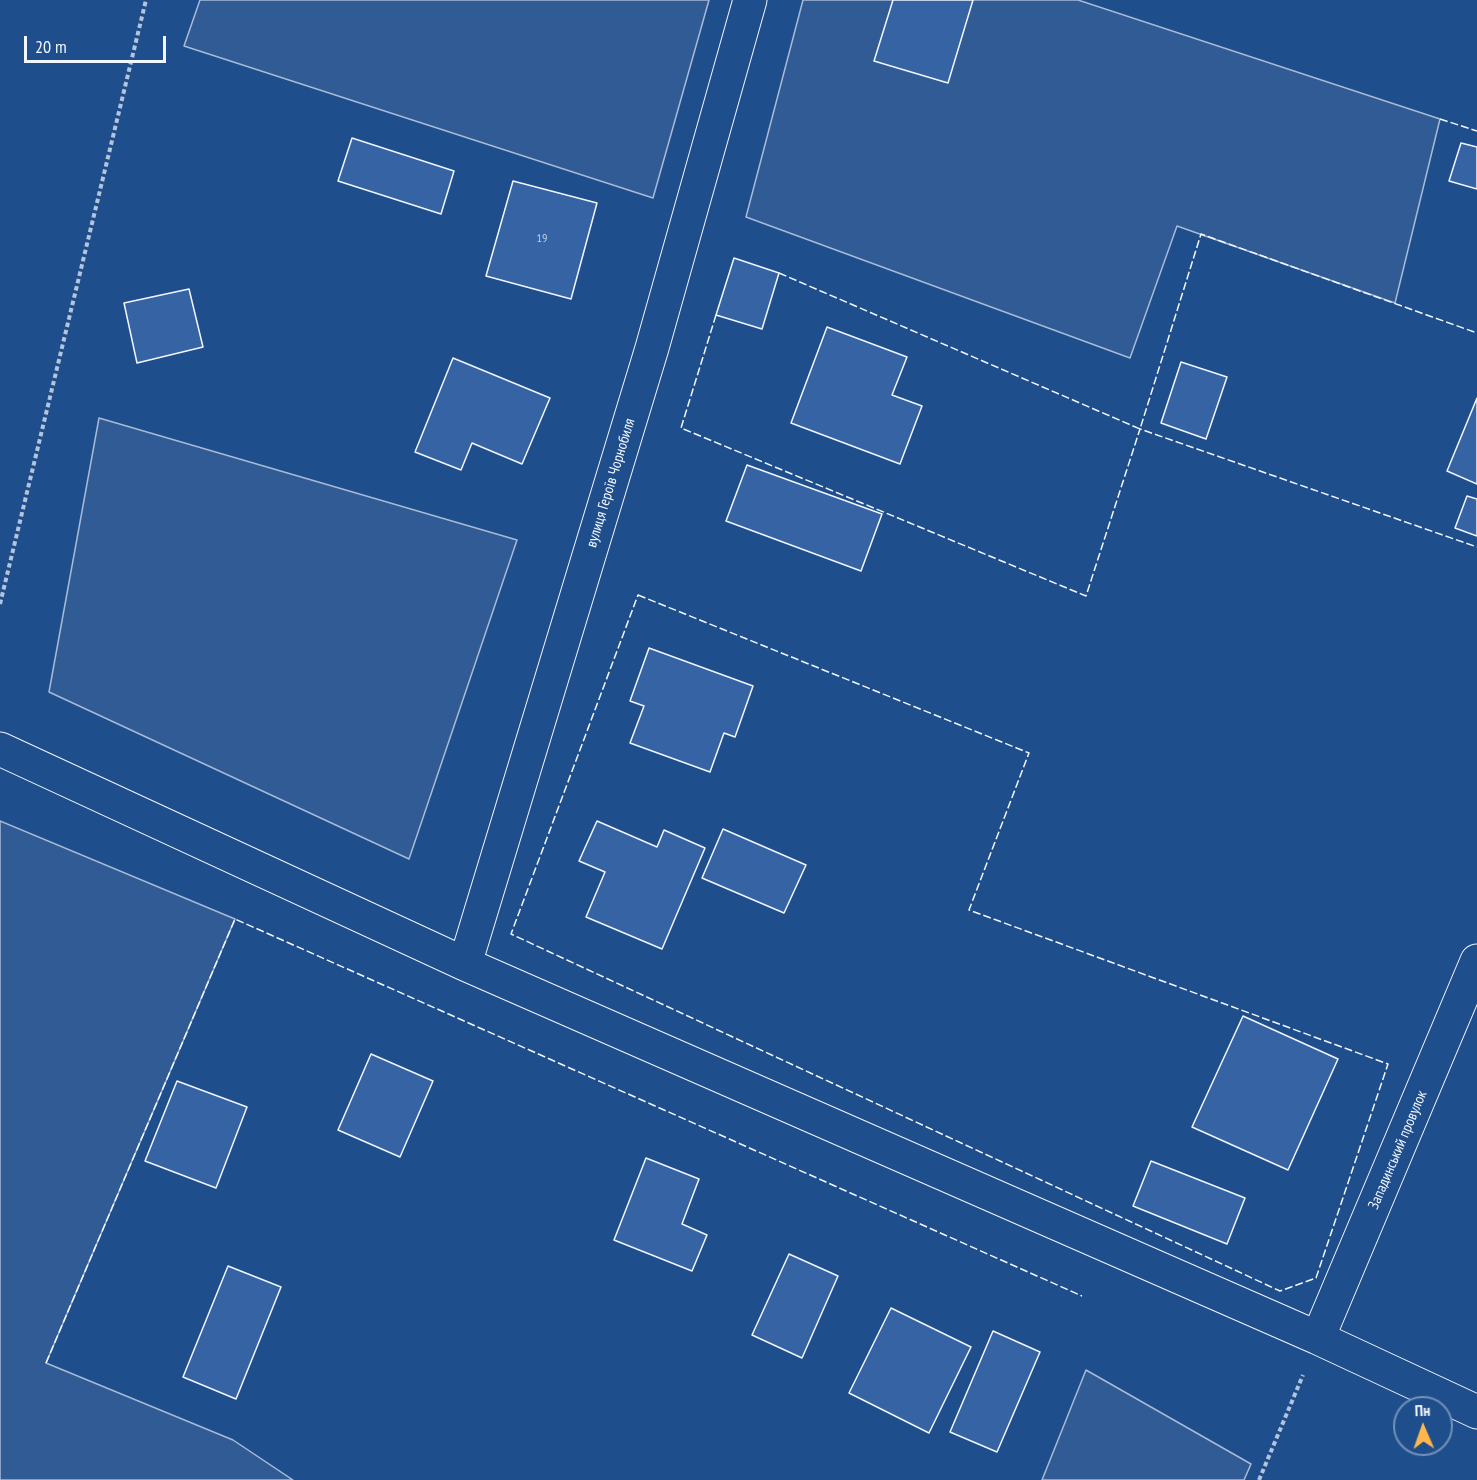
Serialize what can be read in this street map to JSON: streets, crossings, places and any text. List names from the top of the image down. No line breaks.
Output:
{"streets":{"street":["вулиця Героїв Чорнобиля","Западинський провулок"]},"house_numbers":["19"],"scale_bar":"20 m","north":"top"}
